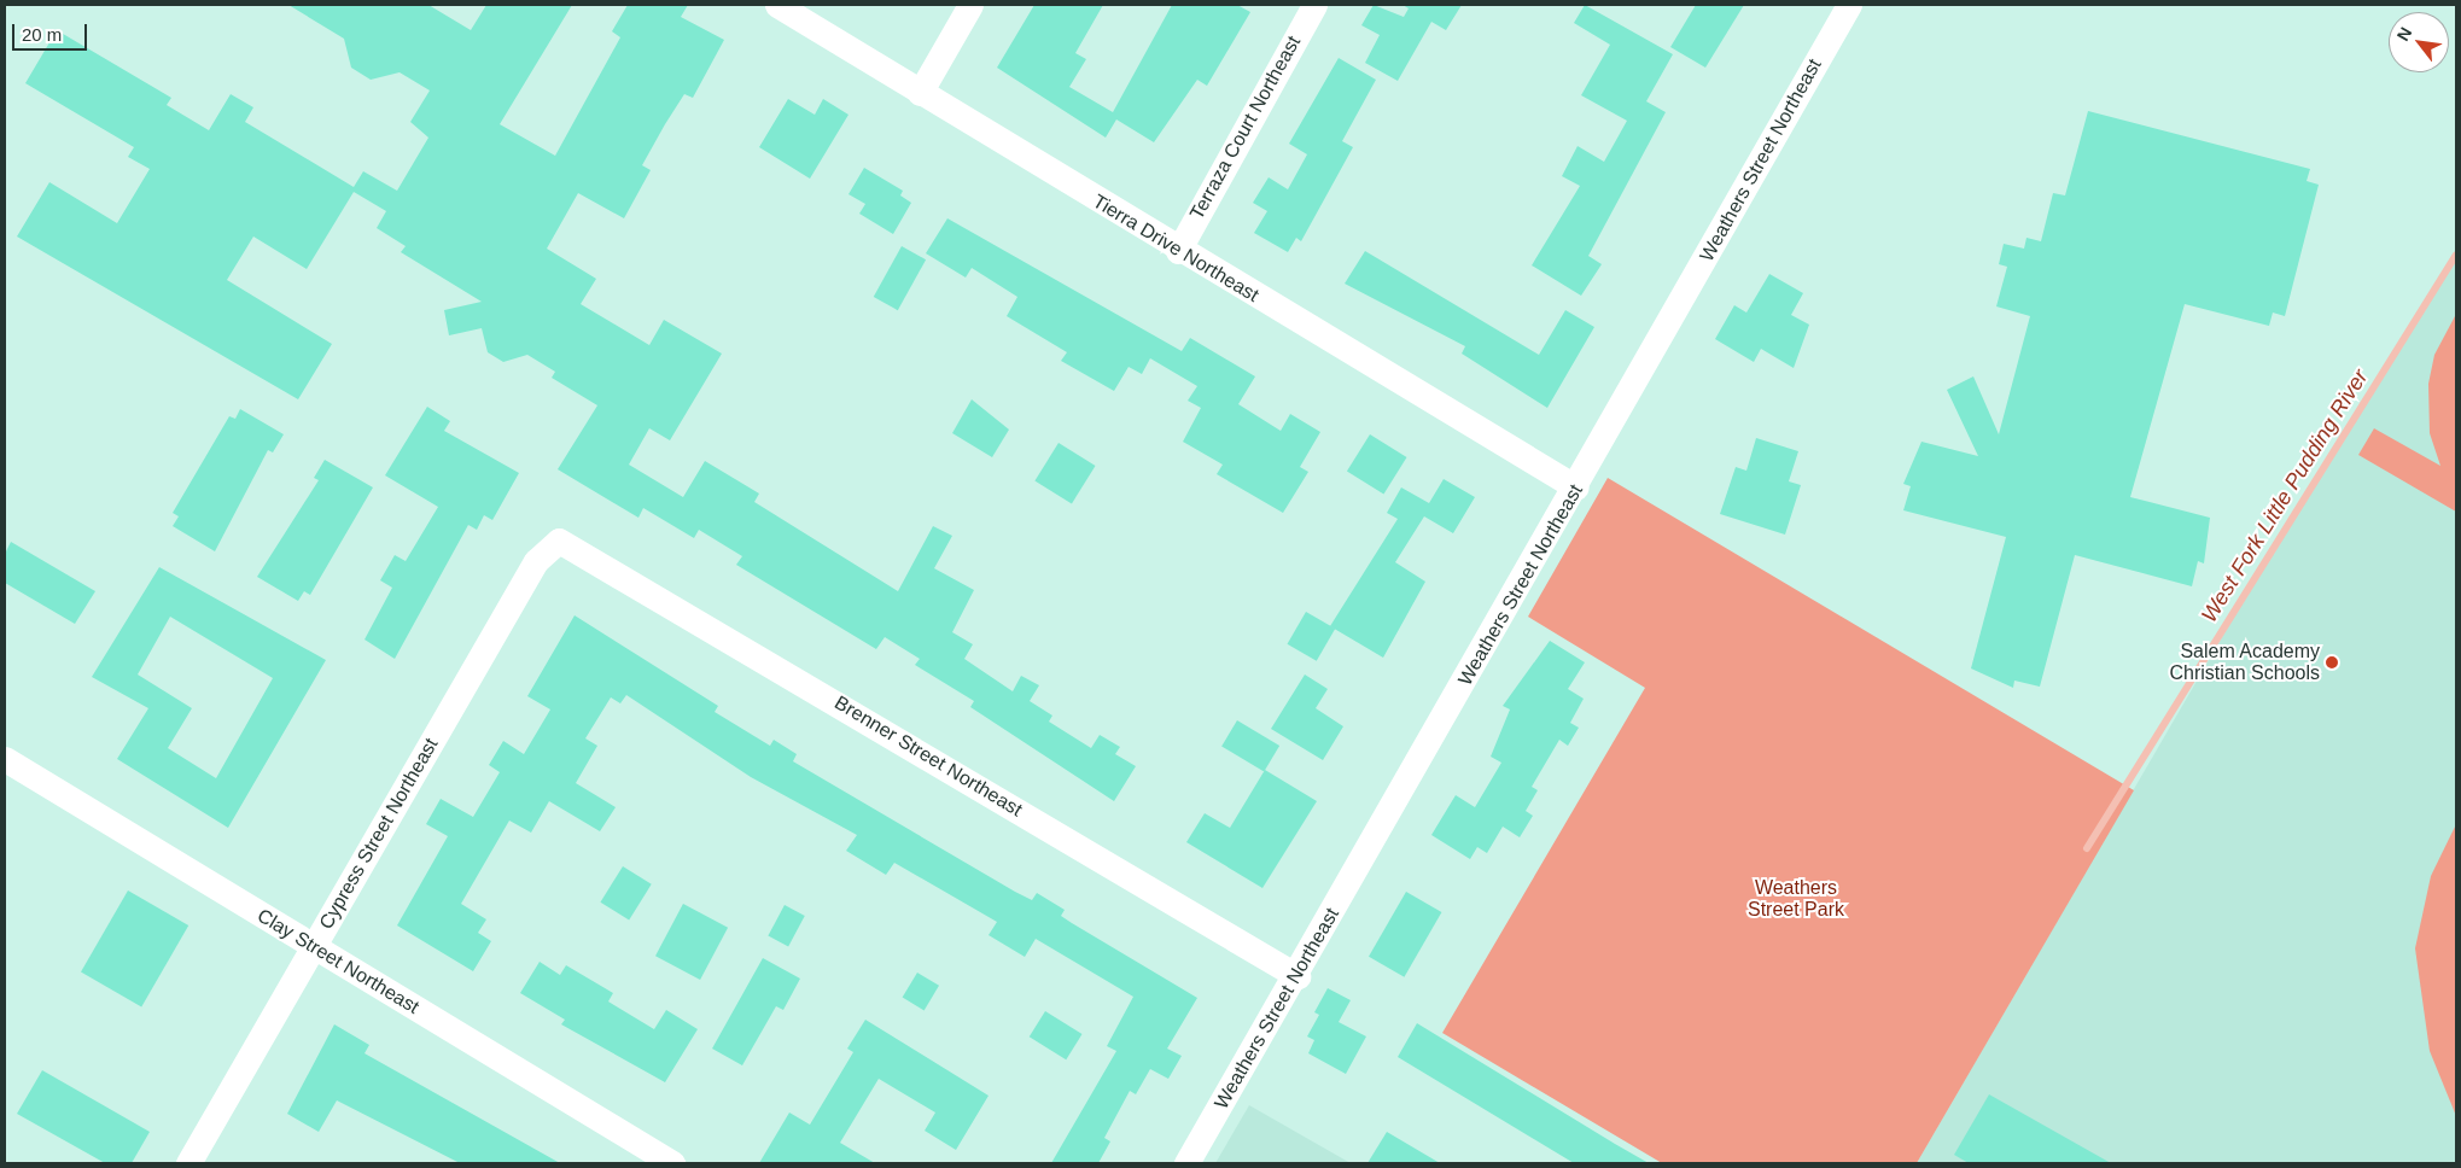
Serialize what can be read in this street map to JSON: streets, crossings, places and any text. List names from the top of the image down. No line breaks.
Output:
{"streets":{"street":["Terraza Court Northeast","Weathers Street Northeast","Tierra Drive Northeast","Brenner Street Northeast","Cypress Street Northeast","Clay Street Northeast"]},"crossings":[["Terraza Court Northeast","Tierra Drive Northeast"],["Weathers Street Northeast","Tierra Drive Northeast"],["Weathers Street Northeast","Brenner Street Northeast"],["Brenner Street Northeast","Cypress Street Northeast"],["Cypress Street Northeast","Clay Street Northeast"]],"water":["West Fork Little Pudding River"],"parks":["Weathers Street Park"],"places":["Salem Academy Christian Schools"],"scale_bar":"20 m","north":"top left"}
